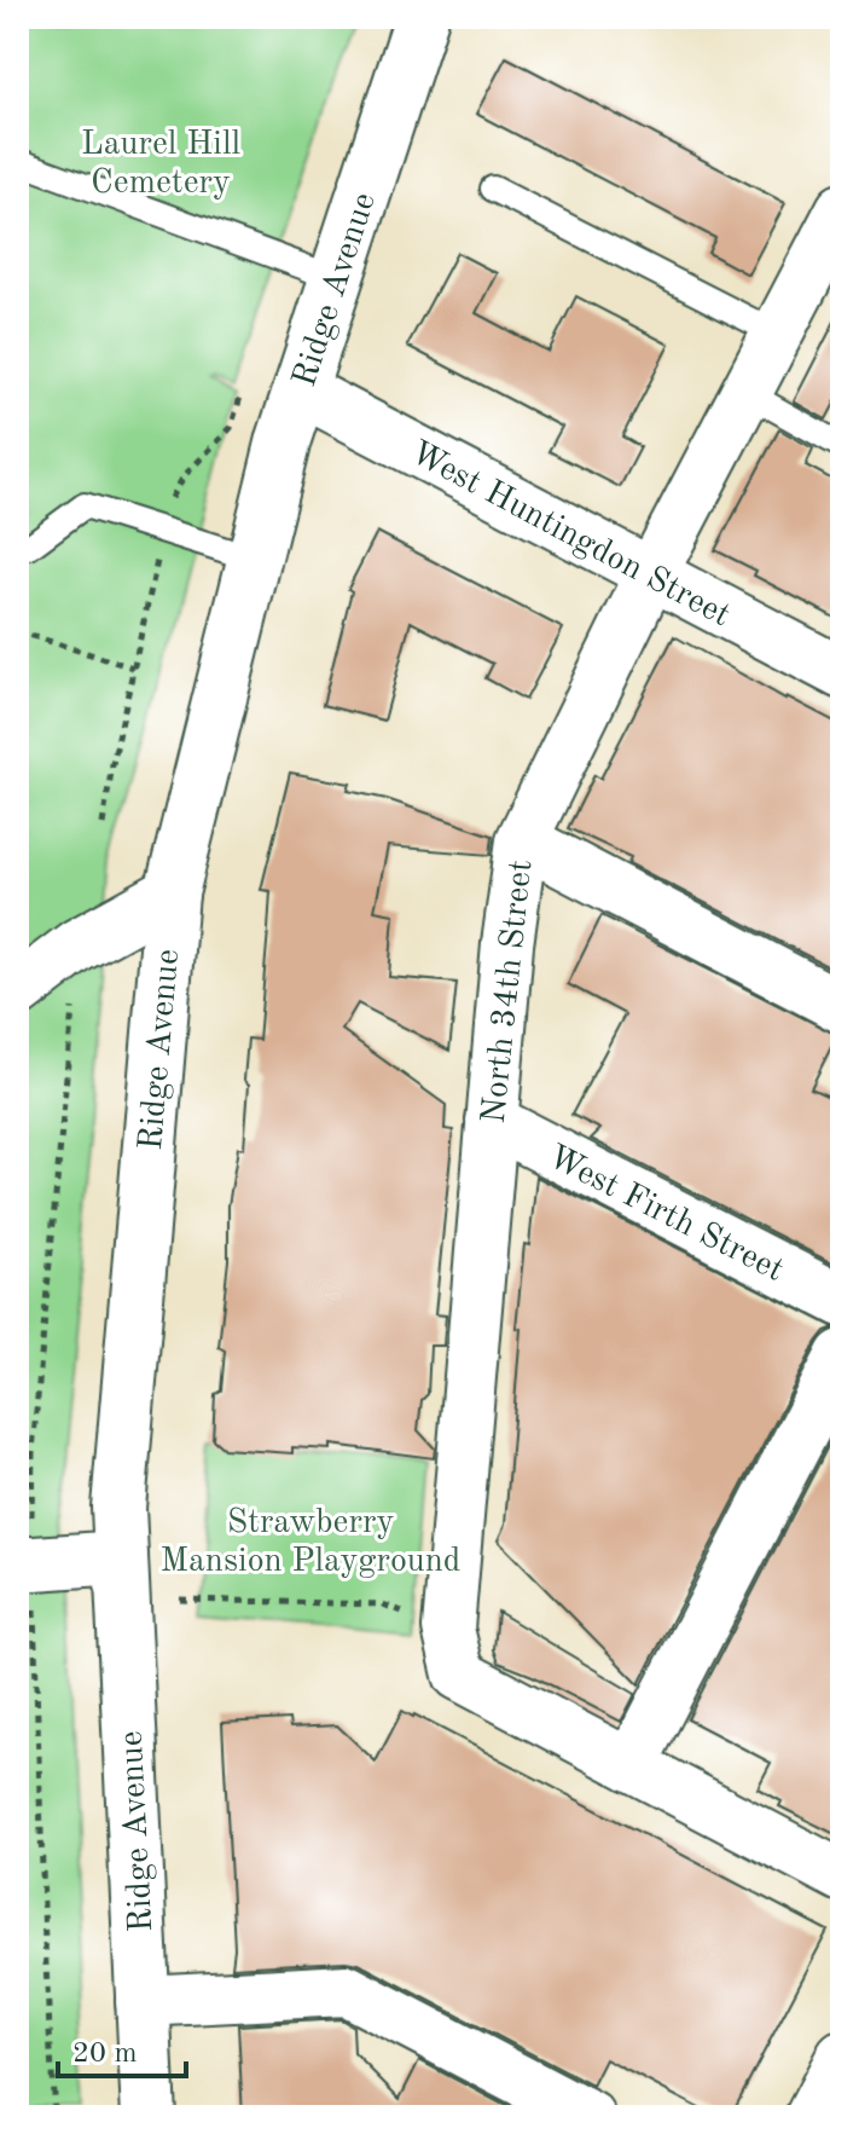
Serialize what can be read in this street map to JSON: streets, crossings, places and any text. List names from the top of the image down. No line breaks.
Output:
{"streets":{"main road":["Ridge Avenue"],"street":["West Huntingdon Street","North 34th Street","West Firth Street"]},"crossings":[["Ridge Avenue","West Huntingdon Street"],["West Huntingdon Street","North 34th Street"],["North 34th Street","West Firth Street"]],"parks":["Laurel Hill Cemetery","Strawberry Mansion Playground"],"scale_bar":"20 m"}
